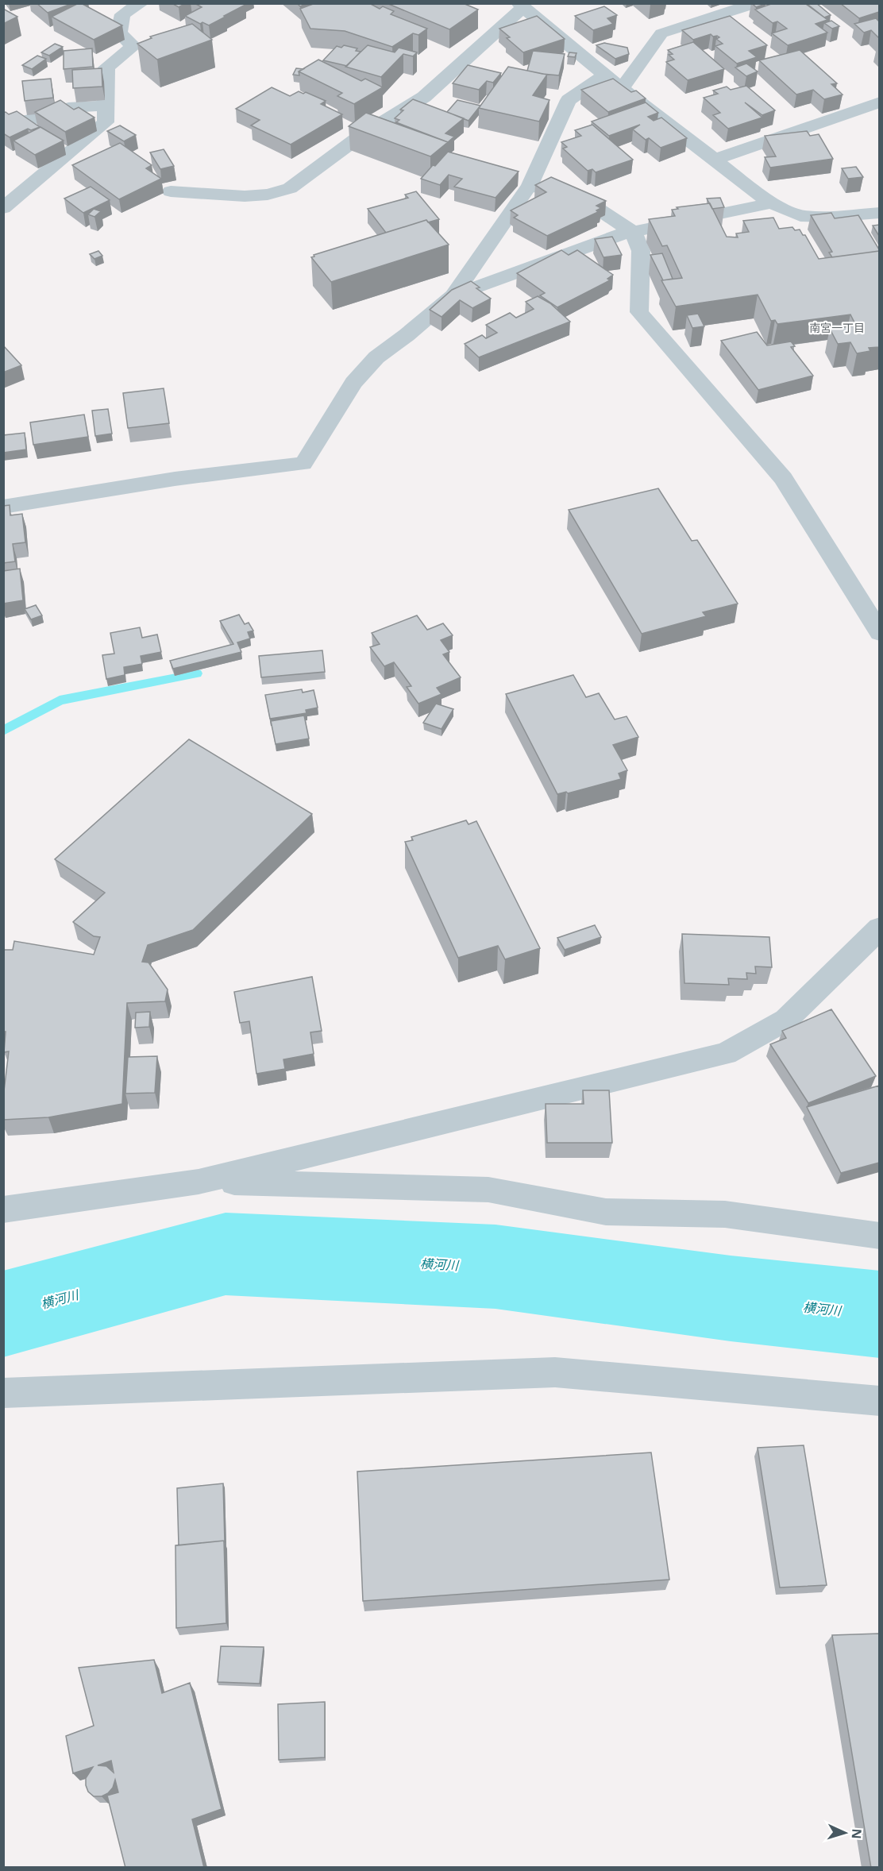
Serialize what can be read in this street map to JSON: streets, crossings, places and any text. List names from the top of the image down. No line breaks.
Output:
{"districts":["南宮一丁目"],"water":["横河川"],"north":"right"}
